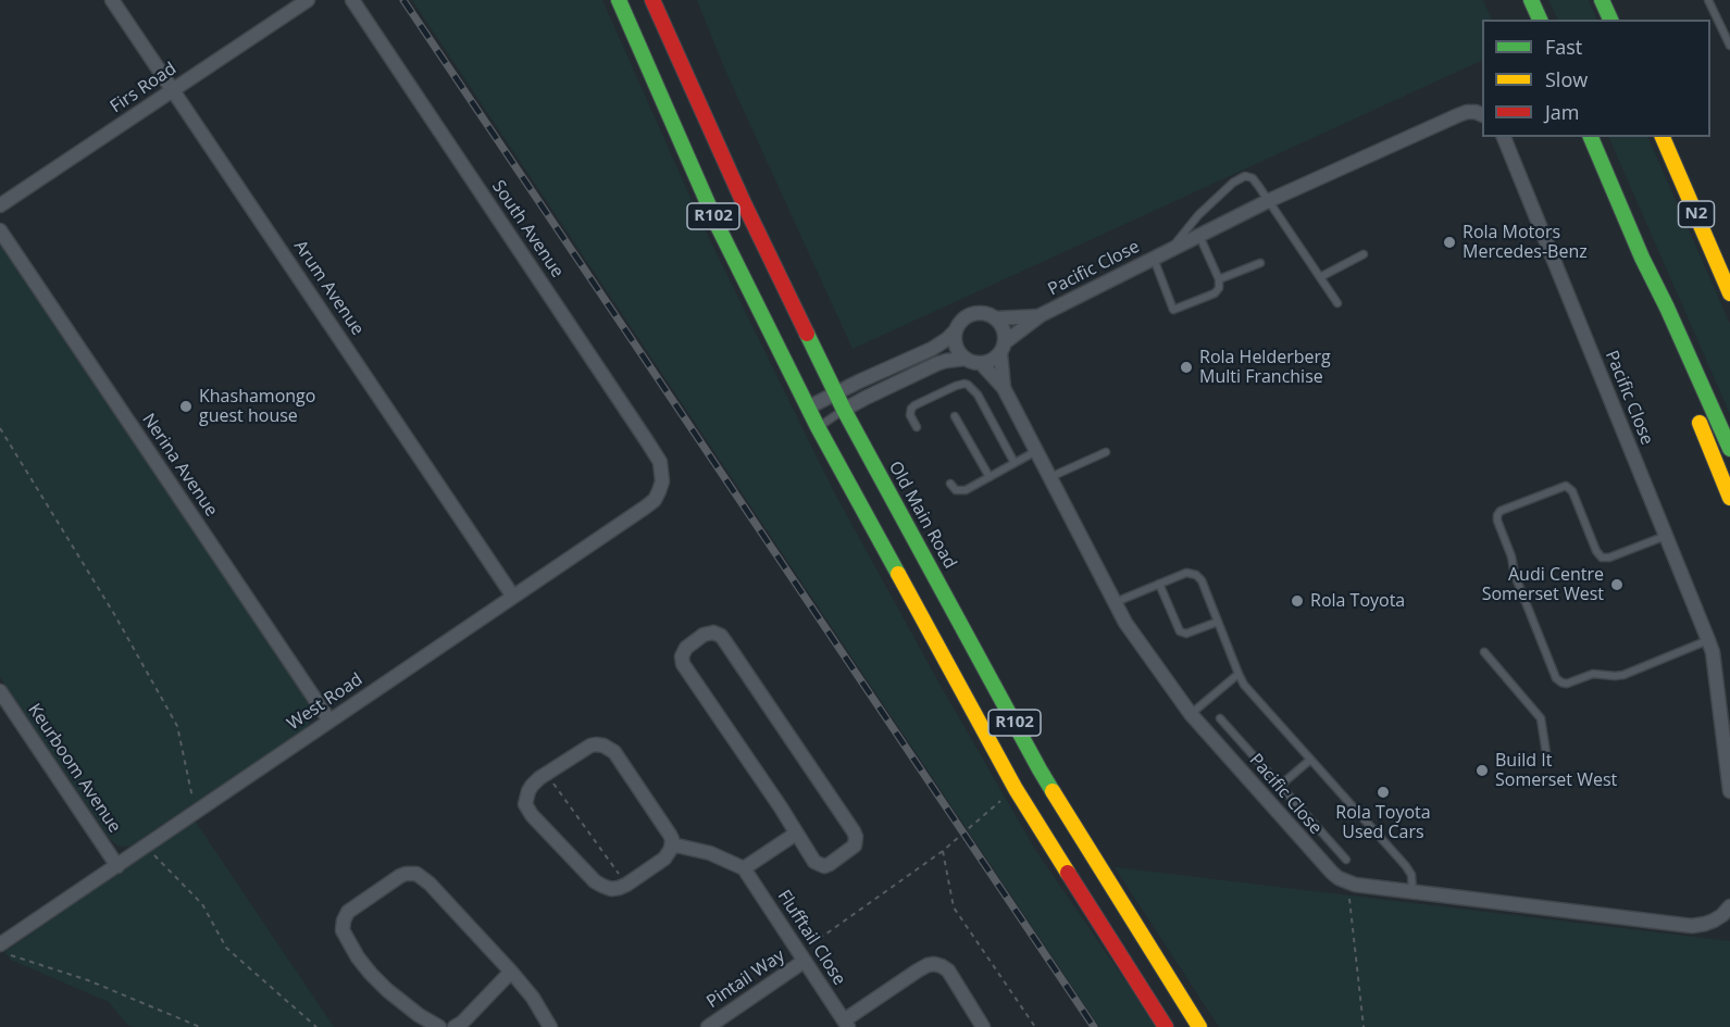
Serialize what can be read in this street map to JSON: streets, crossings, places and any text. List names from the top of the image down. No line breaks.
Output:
{"streets":{"main road":["N2","R102","Old Main Road"],"street":["Firs Road","South Avenue","Pacific Close","Arum Avenue","Nerina Avenue","West Road","Keurboom Avenue","Flufftail Close","Pintail Way"]},"crossings":[["Firs Road","Arum Avenue"],["South Avenue","West Road"],["Arum Avenue","West Road"],["Nerina Avenue","West Road"],["West Road","Keurboom Avenue"],["Flufftail Close","Pintail Way"]],"places":["Rola Motors Mercedes-Benz","Rola Helderberg Multi Franchise","Khashamongo guest house","Audi Centre Somerset West","Rola Toyota","Build It Somerset West","Rola Toyota Used Cars"],"legend":["Fast","Slow","Jam"]}
